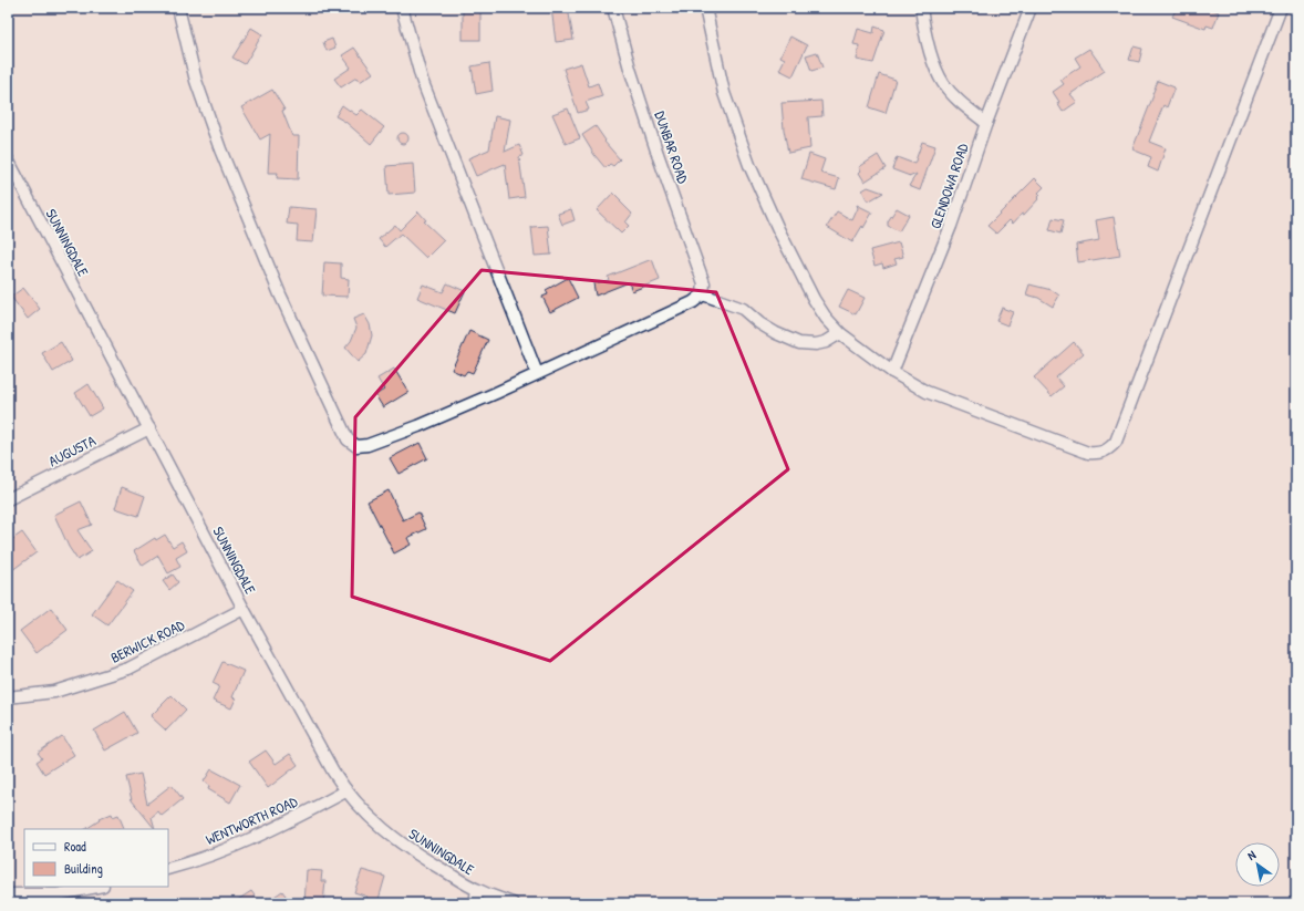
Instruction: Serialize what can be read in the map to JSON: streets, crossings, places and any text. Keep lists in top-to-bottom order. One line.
{"streets":{"street":["DUNBAR ROAD","GLENDOWA ROAD","SUNNINGDALE","AUGUSTA","BERWICK ROAD","WENTWORTH ROAD"]},"crossings":[["SUNNINGDALE","AUGUSTA"],["SUNNINGDALE","BERWICK ROAD"],["SUNNINGDALE","WENTWORTH ROAD"]],"legend":["Road","Building"],"north":"top left"}
